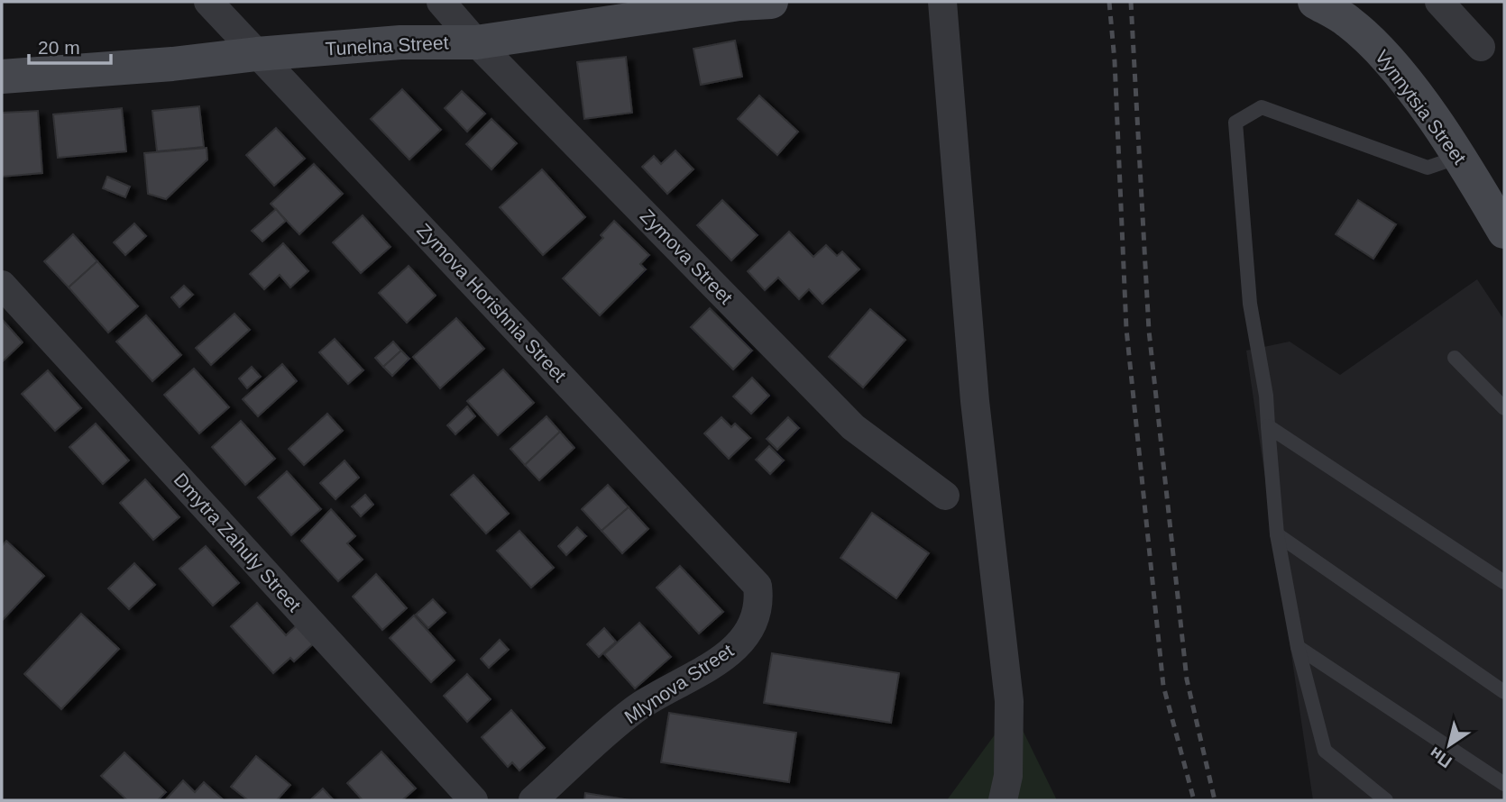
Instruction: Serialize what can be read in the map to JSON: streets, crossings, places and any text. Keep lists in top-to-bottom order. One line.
{"streets":{"main road":["Tunelna Street","Vynnytsia Street"],"street":["Zymova Street","Zymova Horishnia Street","Dmytra Zahuly Street","Mlynova Street"]},"crossings":[["Tunelna Street","Zymova Street"],["Tunelna Street","Zymova Horishnia Street"],["Zymova Horishnia Street","Mlynova Street"]],"scale_bar":"20 m","north":"bottom left"}
